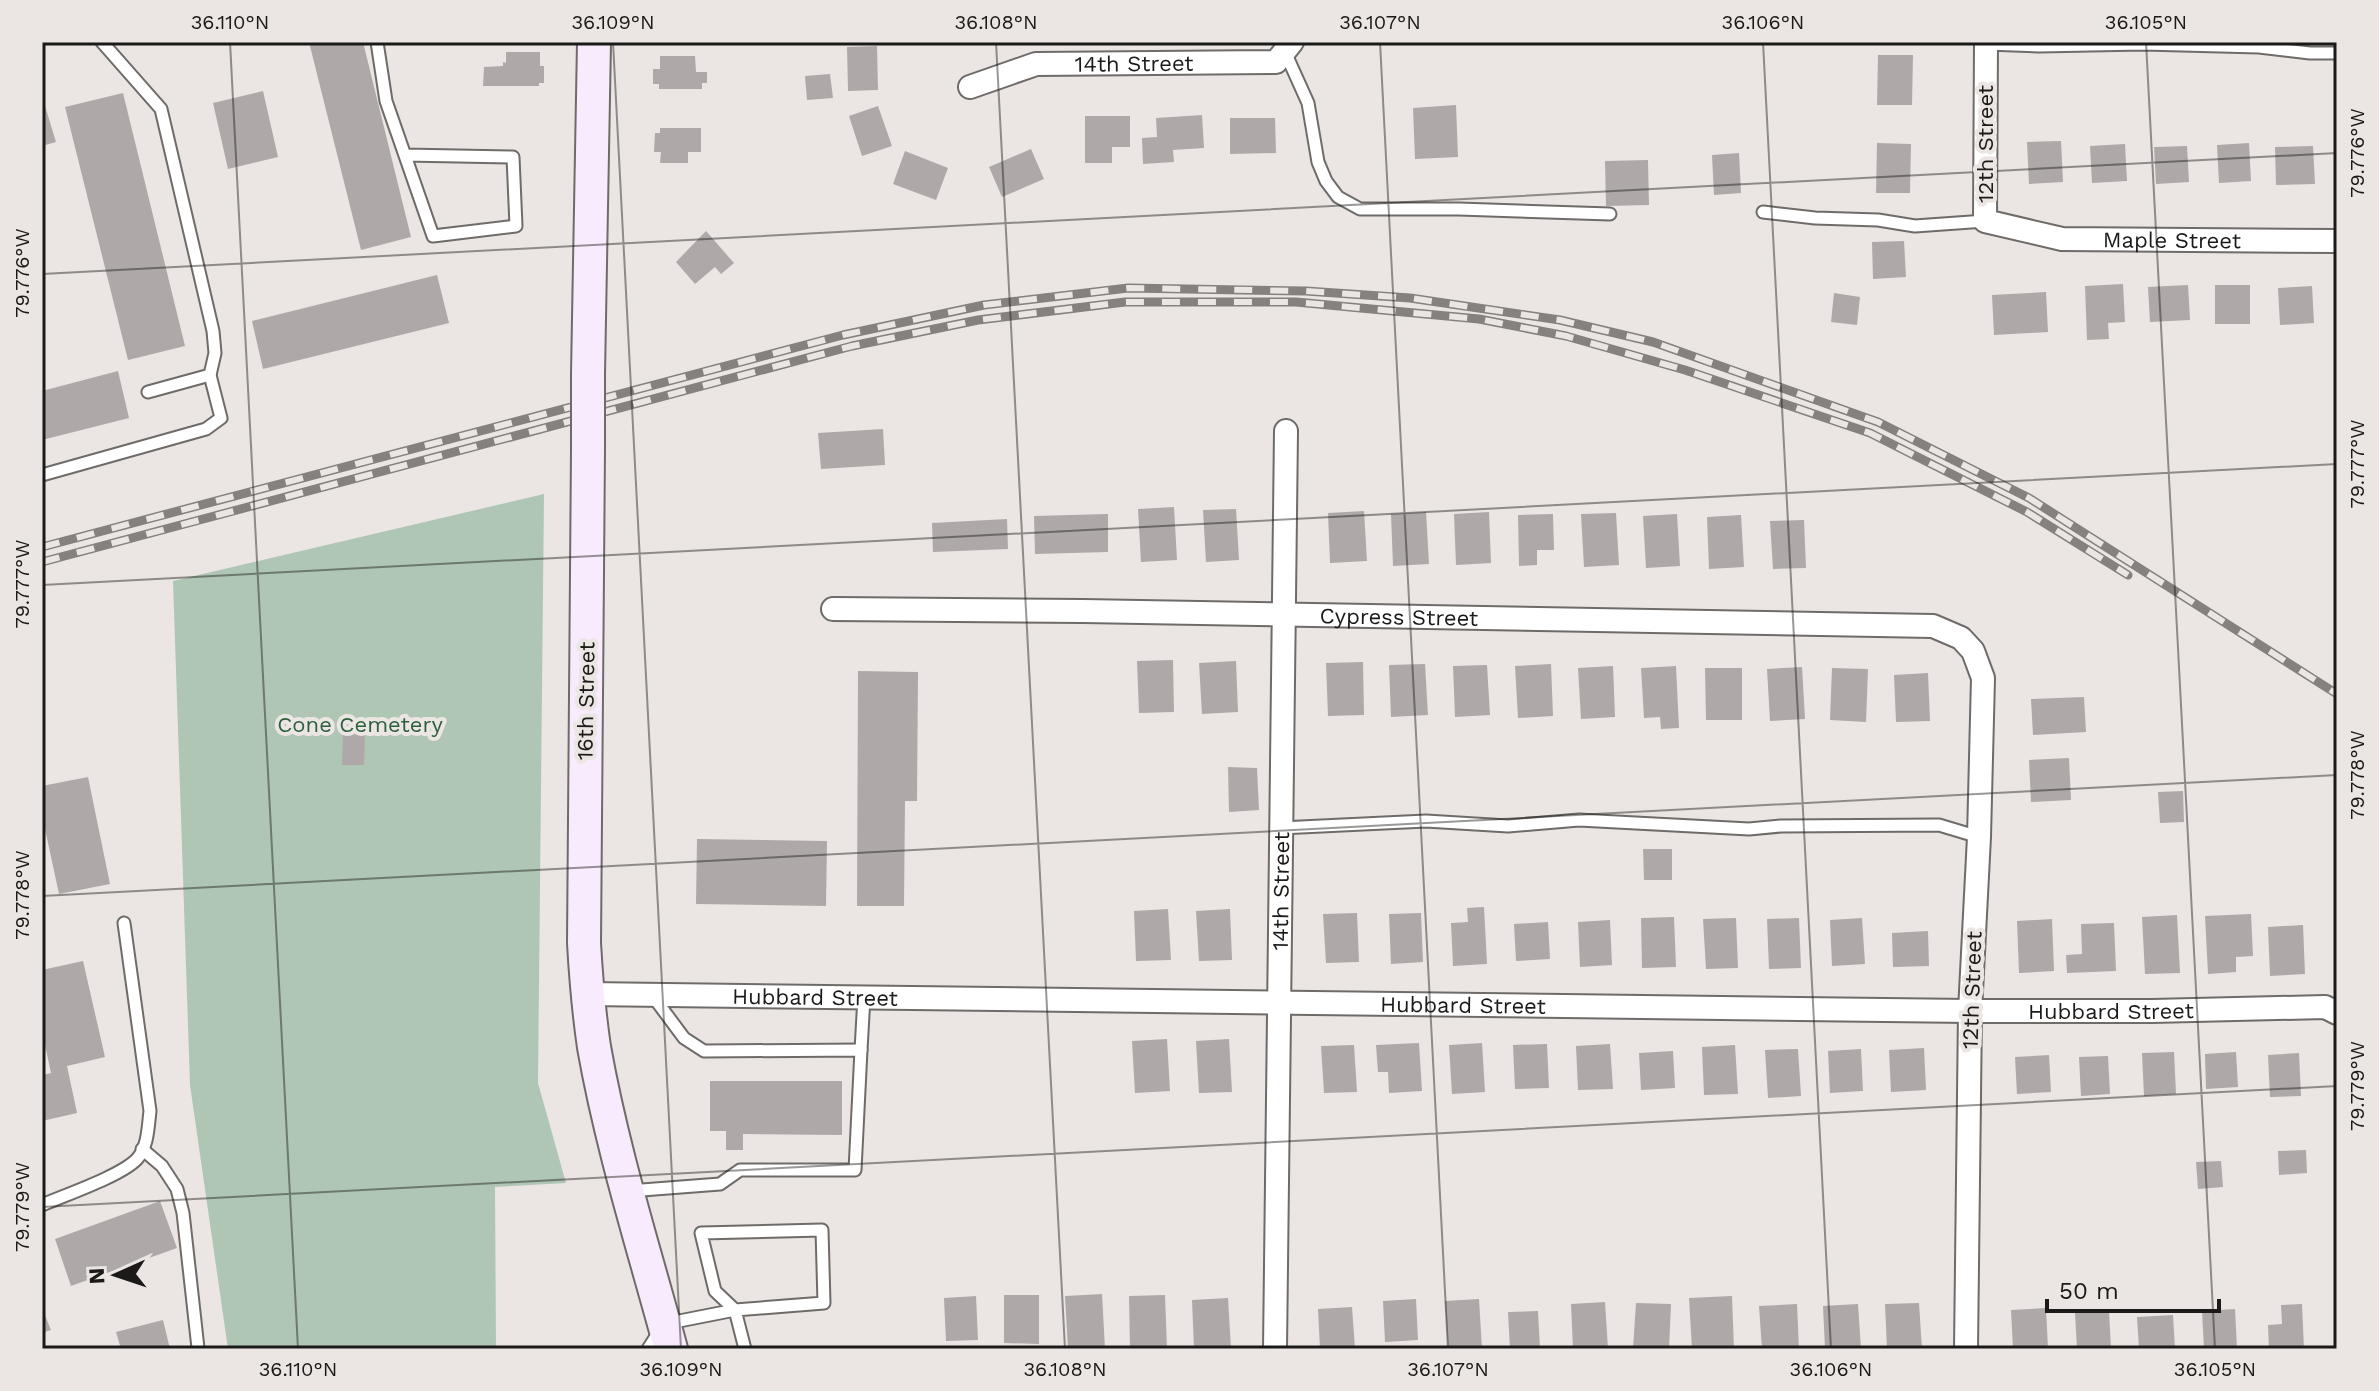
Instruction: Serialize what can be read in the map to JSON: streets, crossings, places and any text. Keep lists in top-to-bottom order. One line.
{"streets":{"street":["14th Street","12th Street","Maple Street","Cypress Street","16th Street","Hubbard Street"]},"crossings":[["14th Street","Cypress Street"],["14th Street","Hubbard Street"],["12th Street","Maple Street"],["12th Street","Cypress Street"],["12th Street","Hubbard Street"],["16th Street","Hubbard Street"]],"parks":["Cone Cemetery"],"scale_bar":"50 m","north":"left","coordinates":["36.110°N","36.109°N","36.108°N","36.107°N","36.106°N","36.105°N","79.776°W","79.777°W","79.778°W","79.779°W"]}
